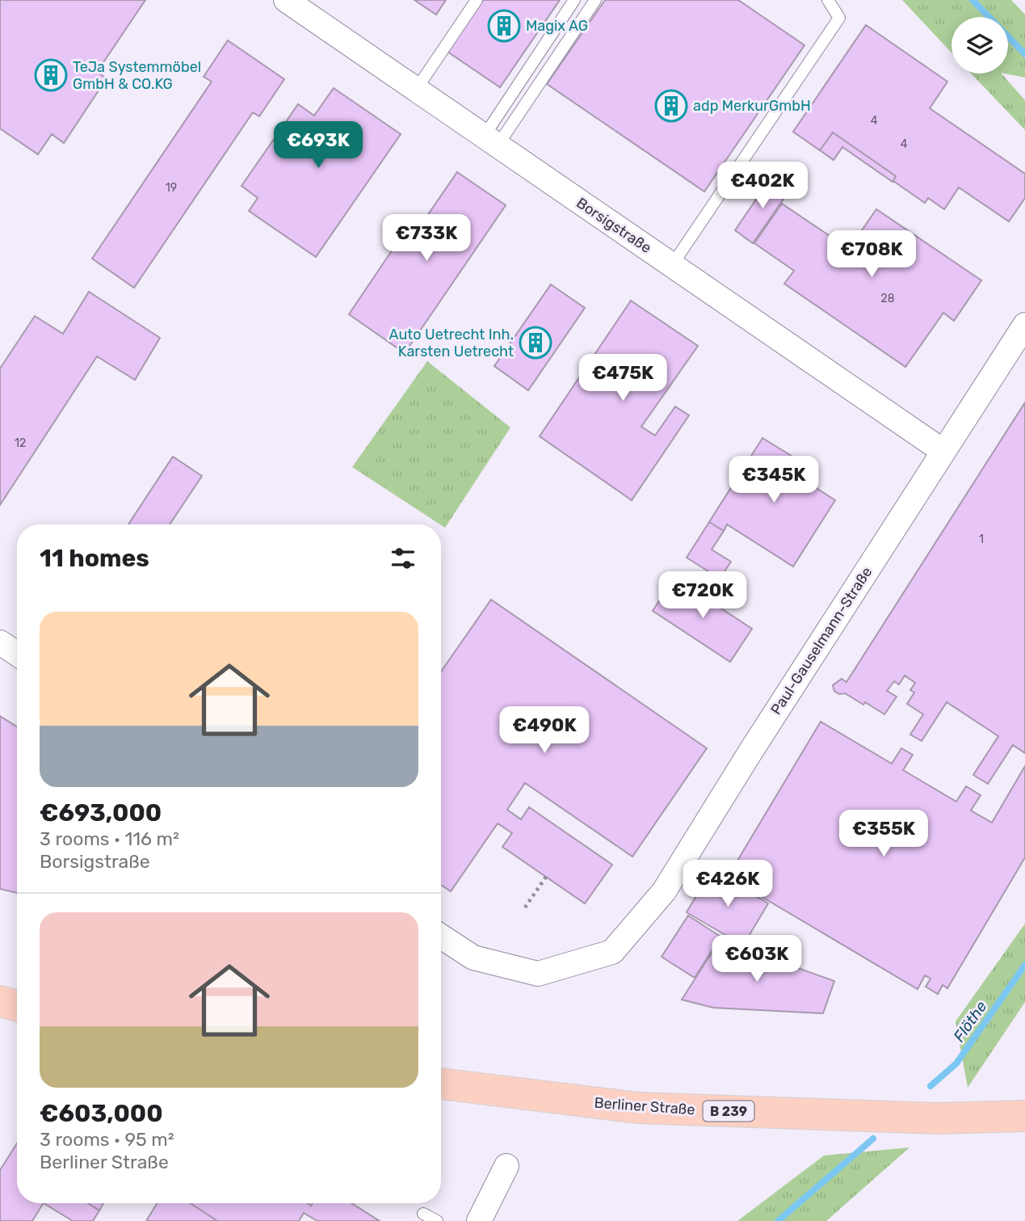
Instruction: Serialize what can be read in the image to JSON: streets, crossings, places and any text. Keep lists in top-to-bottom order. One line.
{"streets":{"main road":["Berliner Straße","B 239"],"street":["Borsigstraße","Paul-Gauselmann-Straße"]},"crossings":[["Borsigstraße","Paul-Gauselmann-Straße"]],"water":["Flöthe"],"places":{"building":["Magix AG","TeJa Systemmöbel GmbH & CO.KG","adp MerkurGmbH","Auto Uetrecht Inh. Karsten Uetrecht"]},"house_numbers":["4","4","19","28","12","1"],"page":{"price":["€693K","€402K","€733K","€708K","€475K","€345K","€720K","€490K","€355K","€426K","€603K"],"heading":"11 homes","list":[{"name":"€693,000","note":"3 rooms · 116 m² · Borsigstraße"},{"name":"€603,000","note":"3 rooms · 95 m² · Berliner Straße"}]}}
